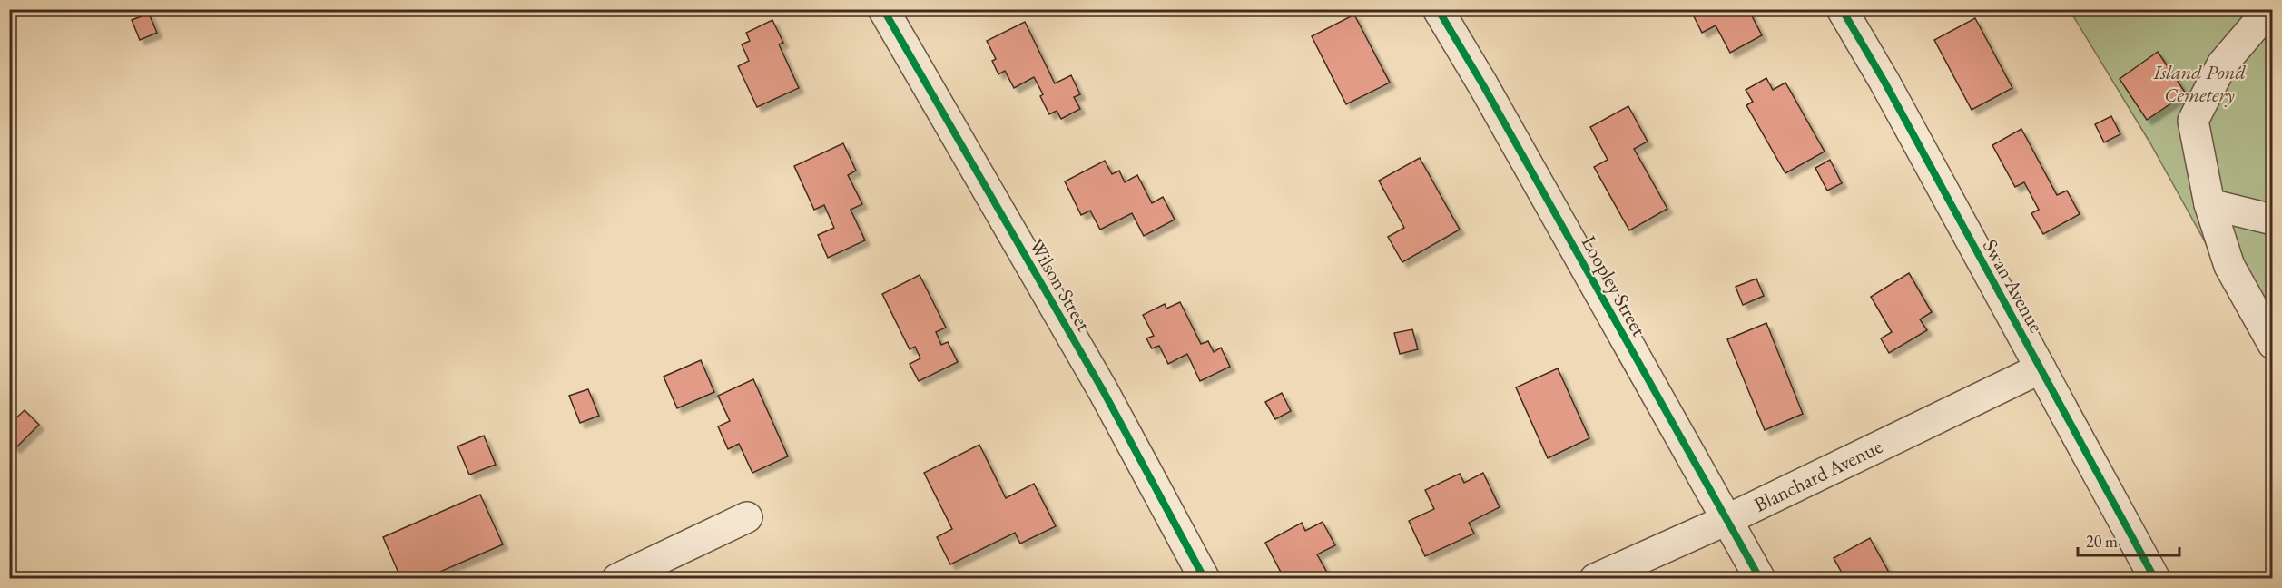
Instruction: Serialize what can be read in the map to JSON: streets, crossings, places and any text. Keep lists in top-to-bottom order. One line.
{"streets":{"street":["Wilson Street","Loopley Street","Swan Avenue","Blanchard Avenue"]},"crossings":[["Loopley Street","Blanchard Avenue"],["Swan Avenue","Blanchard Avenue"]],"parks":["Island Pond Cemetery"],"scale_bar":"20 m"}
